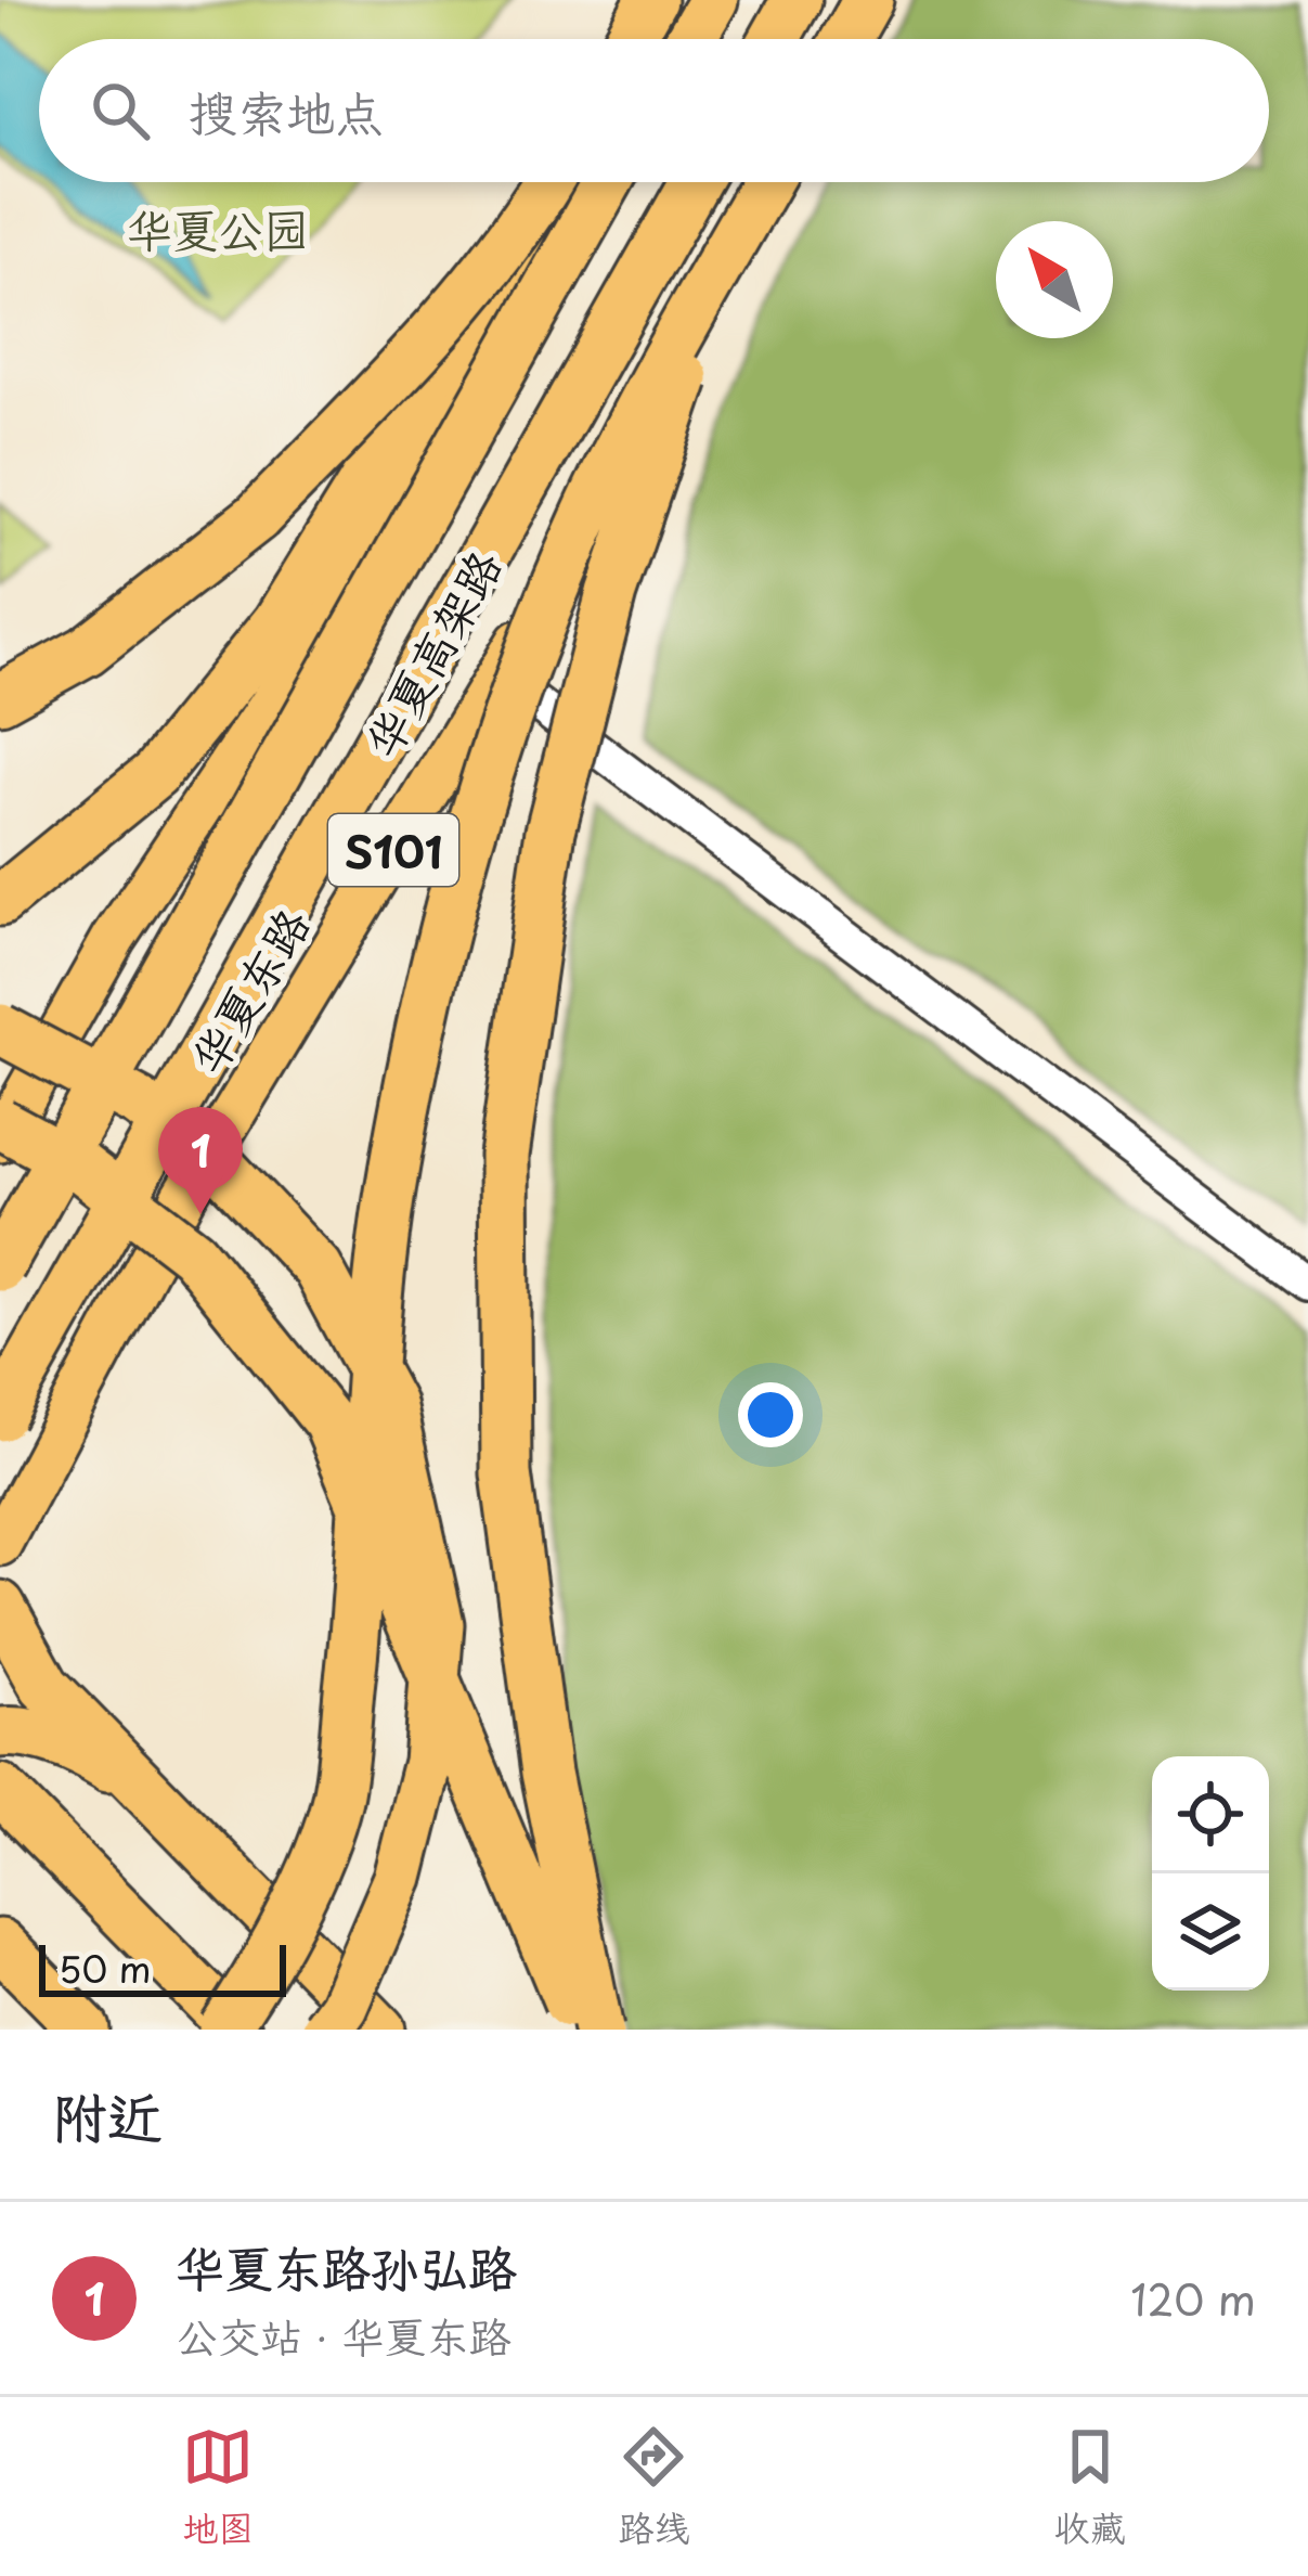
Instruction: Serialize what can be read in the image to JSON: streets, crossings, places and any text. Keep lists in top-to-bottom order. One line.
{"streets":{"highway":["华夏高架路"],"main road":["S101","华夏东路"]},"parks":["华夏公园"],"scale_bar":"50 m","north":"top left","page":{"search":"搜索地点","pins":"1","scale":"50 m","heading":"附近","list":[{"mark":"1","name":"华夏东路孙弘路","note":"公交站 · 华夏东路","value":"120 m"}],"nav":["地图","路线","收藏"]}}
